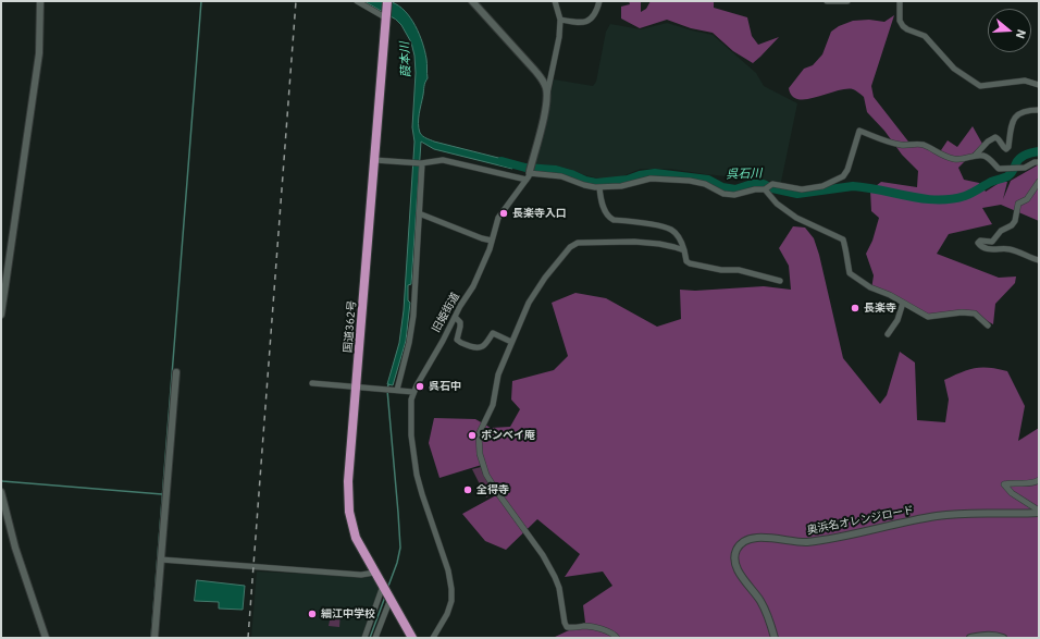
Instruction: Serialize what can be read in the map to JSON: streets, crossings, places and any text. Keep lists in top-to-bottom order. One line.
{"streets":{"highway":["国道362号"],"street":["旧姫街道","奥浜名オレンジロード"]},"water":["葭本川","呉石川"],"places":["長楽寺入口","長楽寺","呉石中","ボンベイ庵","全得寺","細江中学校"],"north":"right"}
